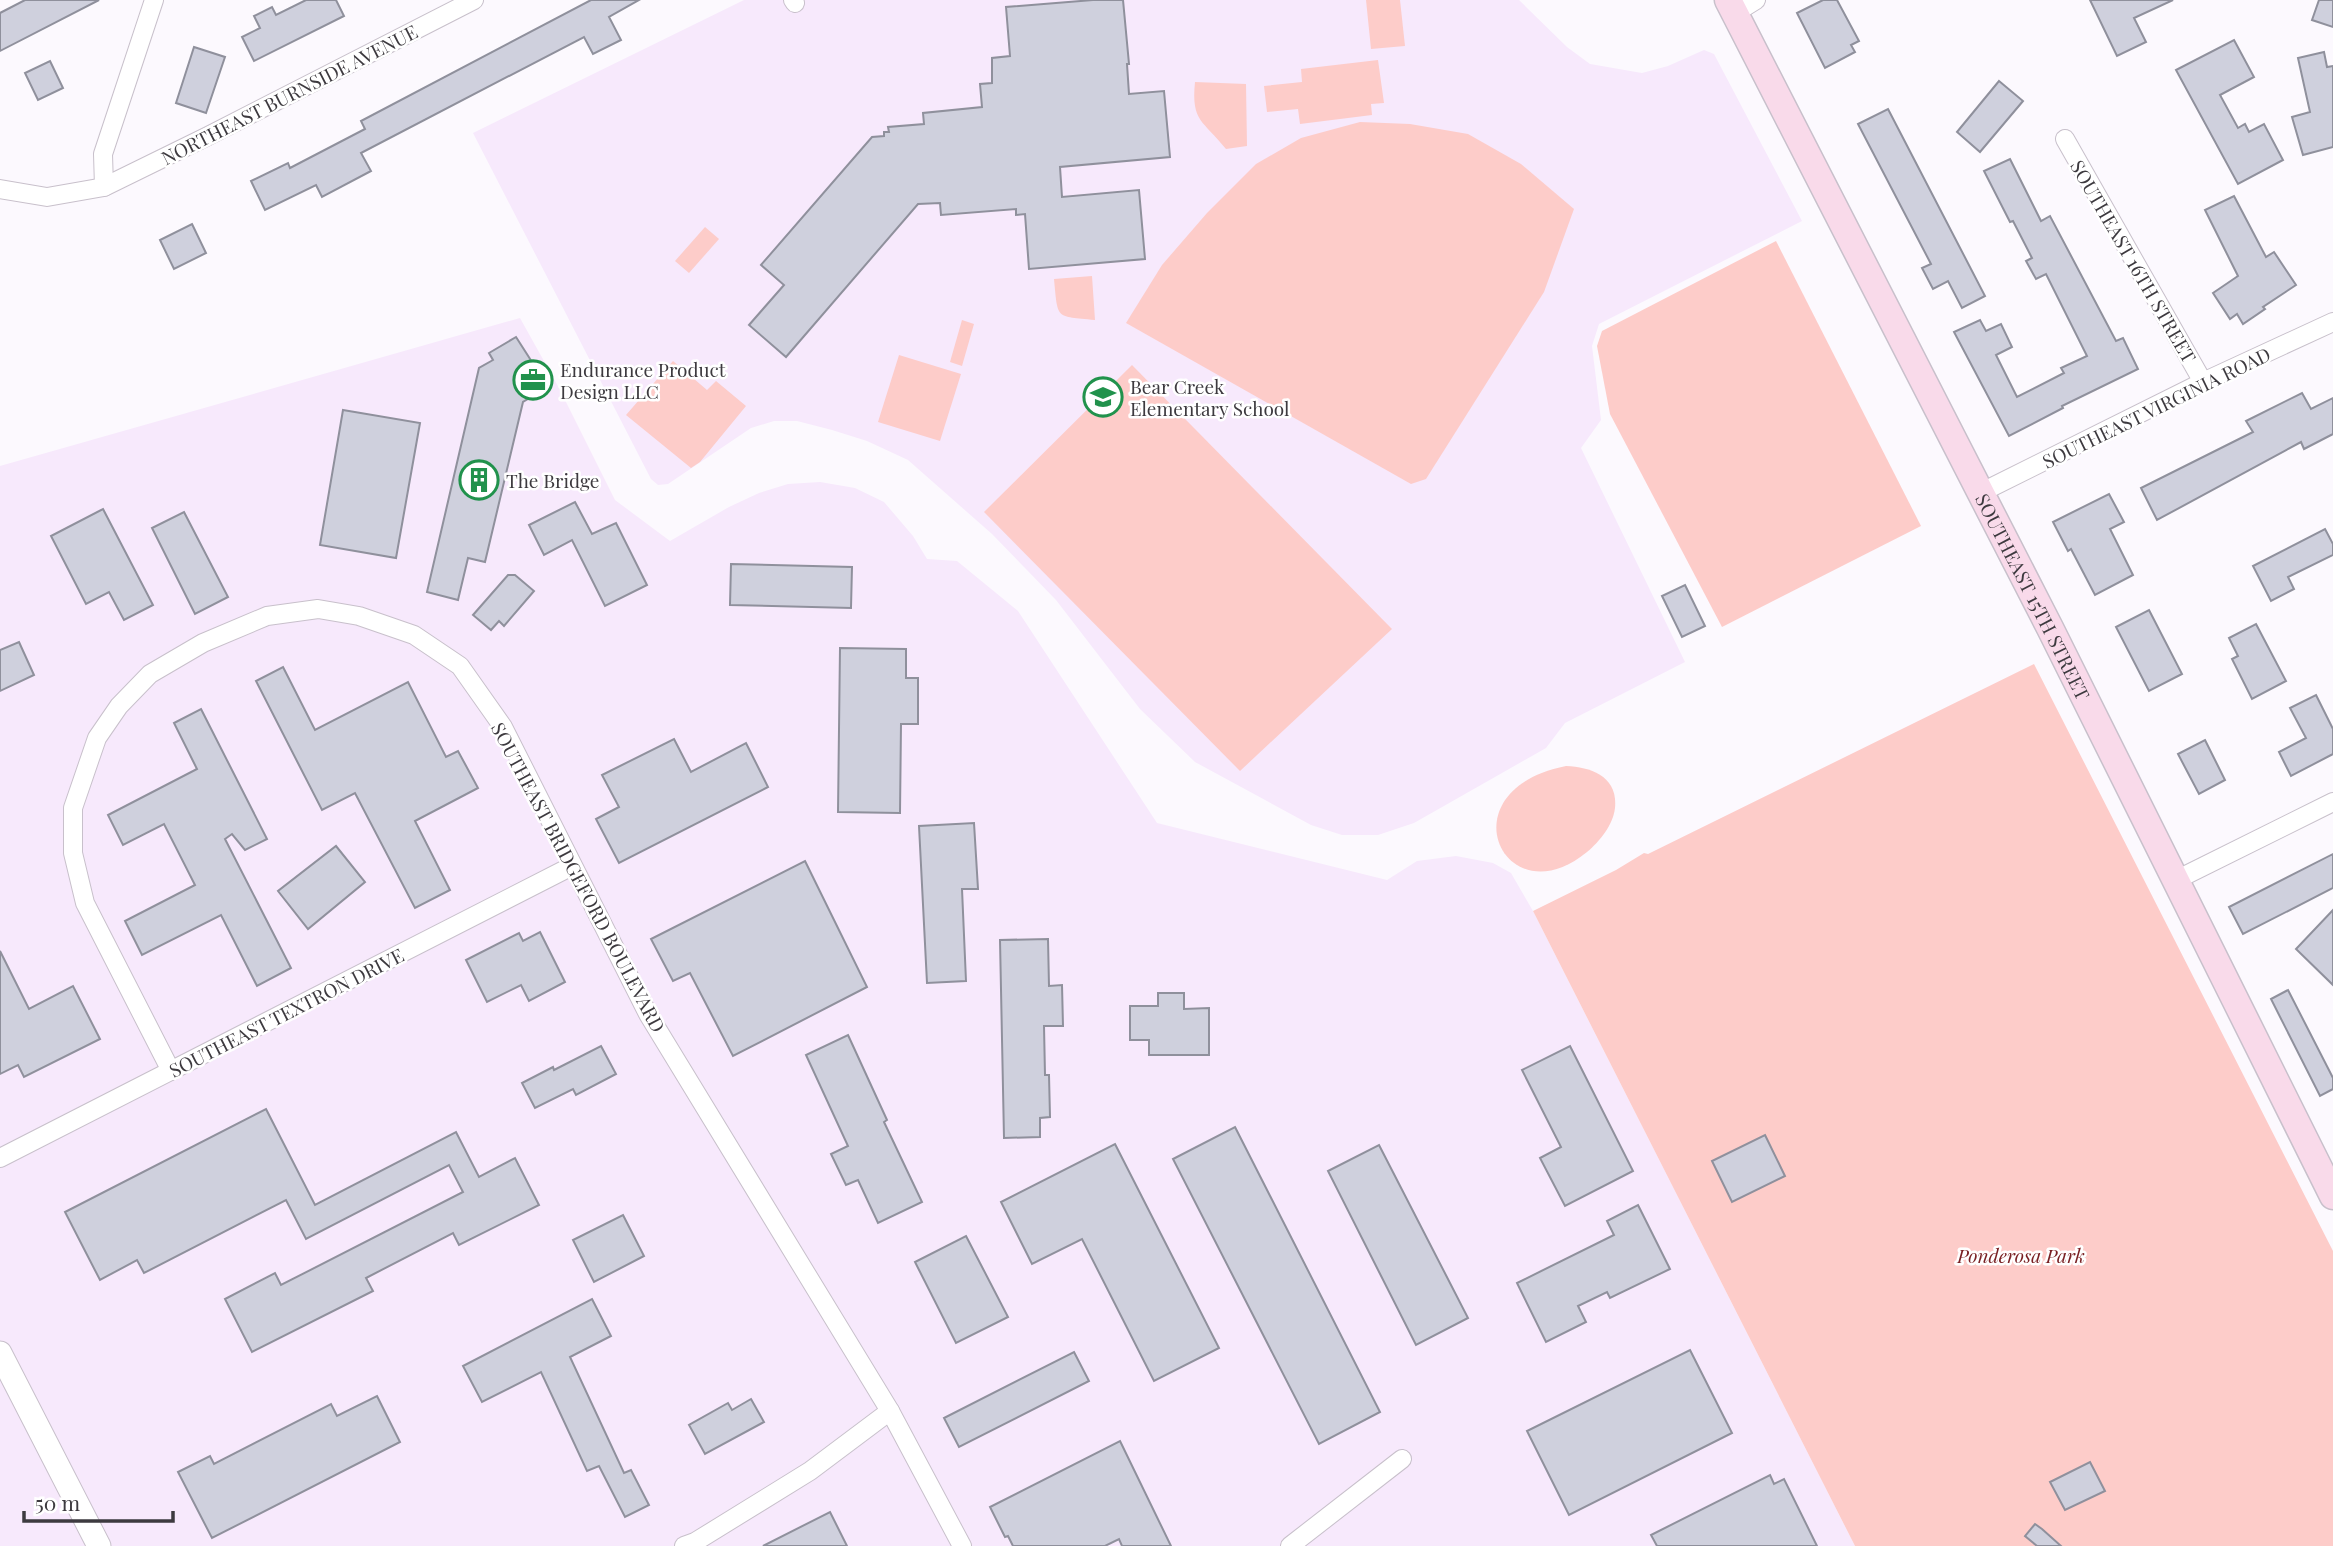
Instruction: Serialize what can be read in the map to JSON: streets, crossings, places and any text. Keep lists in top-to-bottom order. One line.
{"streets":{"main road":["SOUTHEAST 15TH STREET"],"street":["NORTHEAST BURNSIDE AVENUE","SOUTHEAST 16TH STREET","SOUTHEAST VIRGINIA ROAD","SOUTHEAST BRIDGEFORD BOULEVARD","SOUTHEAST TEXTRON DRIVE"]},"crossings":[["SOUTHEAST 16TH STREET","SOUTHEAST VIRGINIA ROAD"],["SOUTHEAST VIRGINIA ROAD","SOUTHEAST 15TH STREET"],["SOUTHEAST BRIDGEFORD BOULEVARD","SOUTHEAST TEXTRON DRIVE"]],"parks":["Ponderosa Park"],"places":{"office":["Endurance Product Design LLC"],"school or university":["Bear Creek Elementary School"],"building":["The Bridge"]},"scale_bar":"50 m"}
